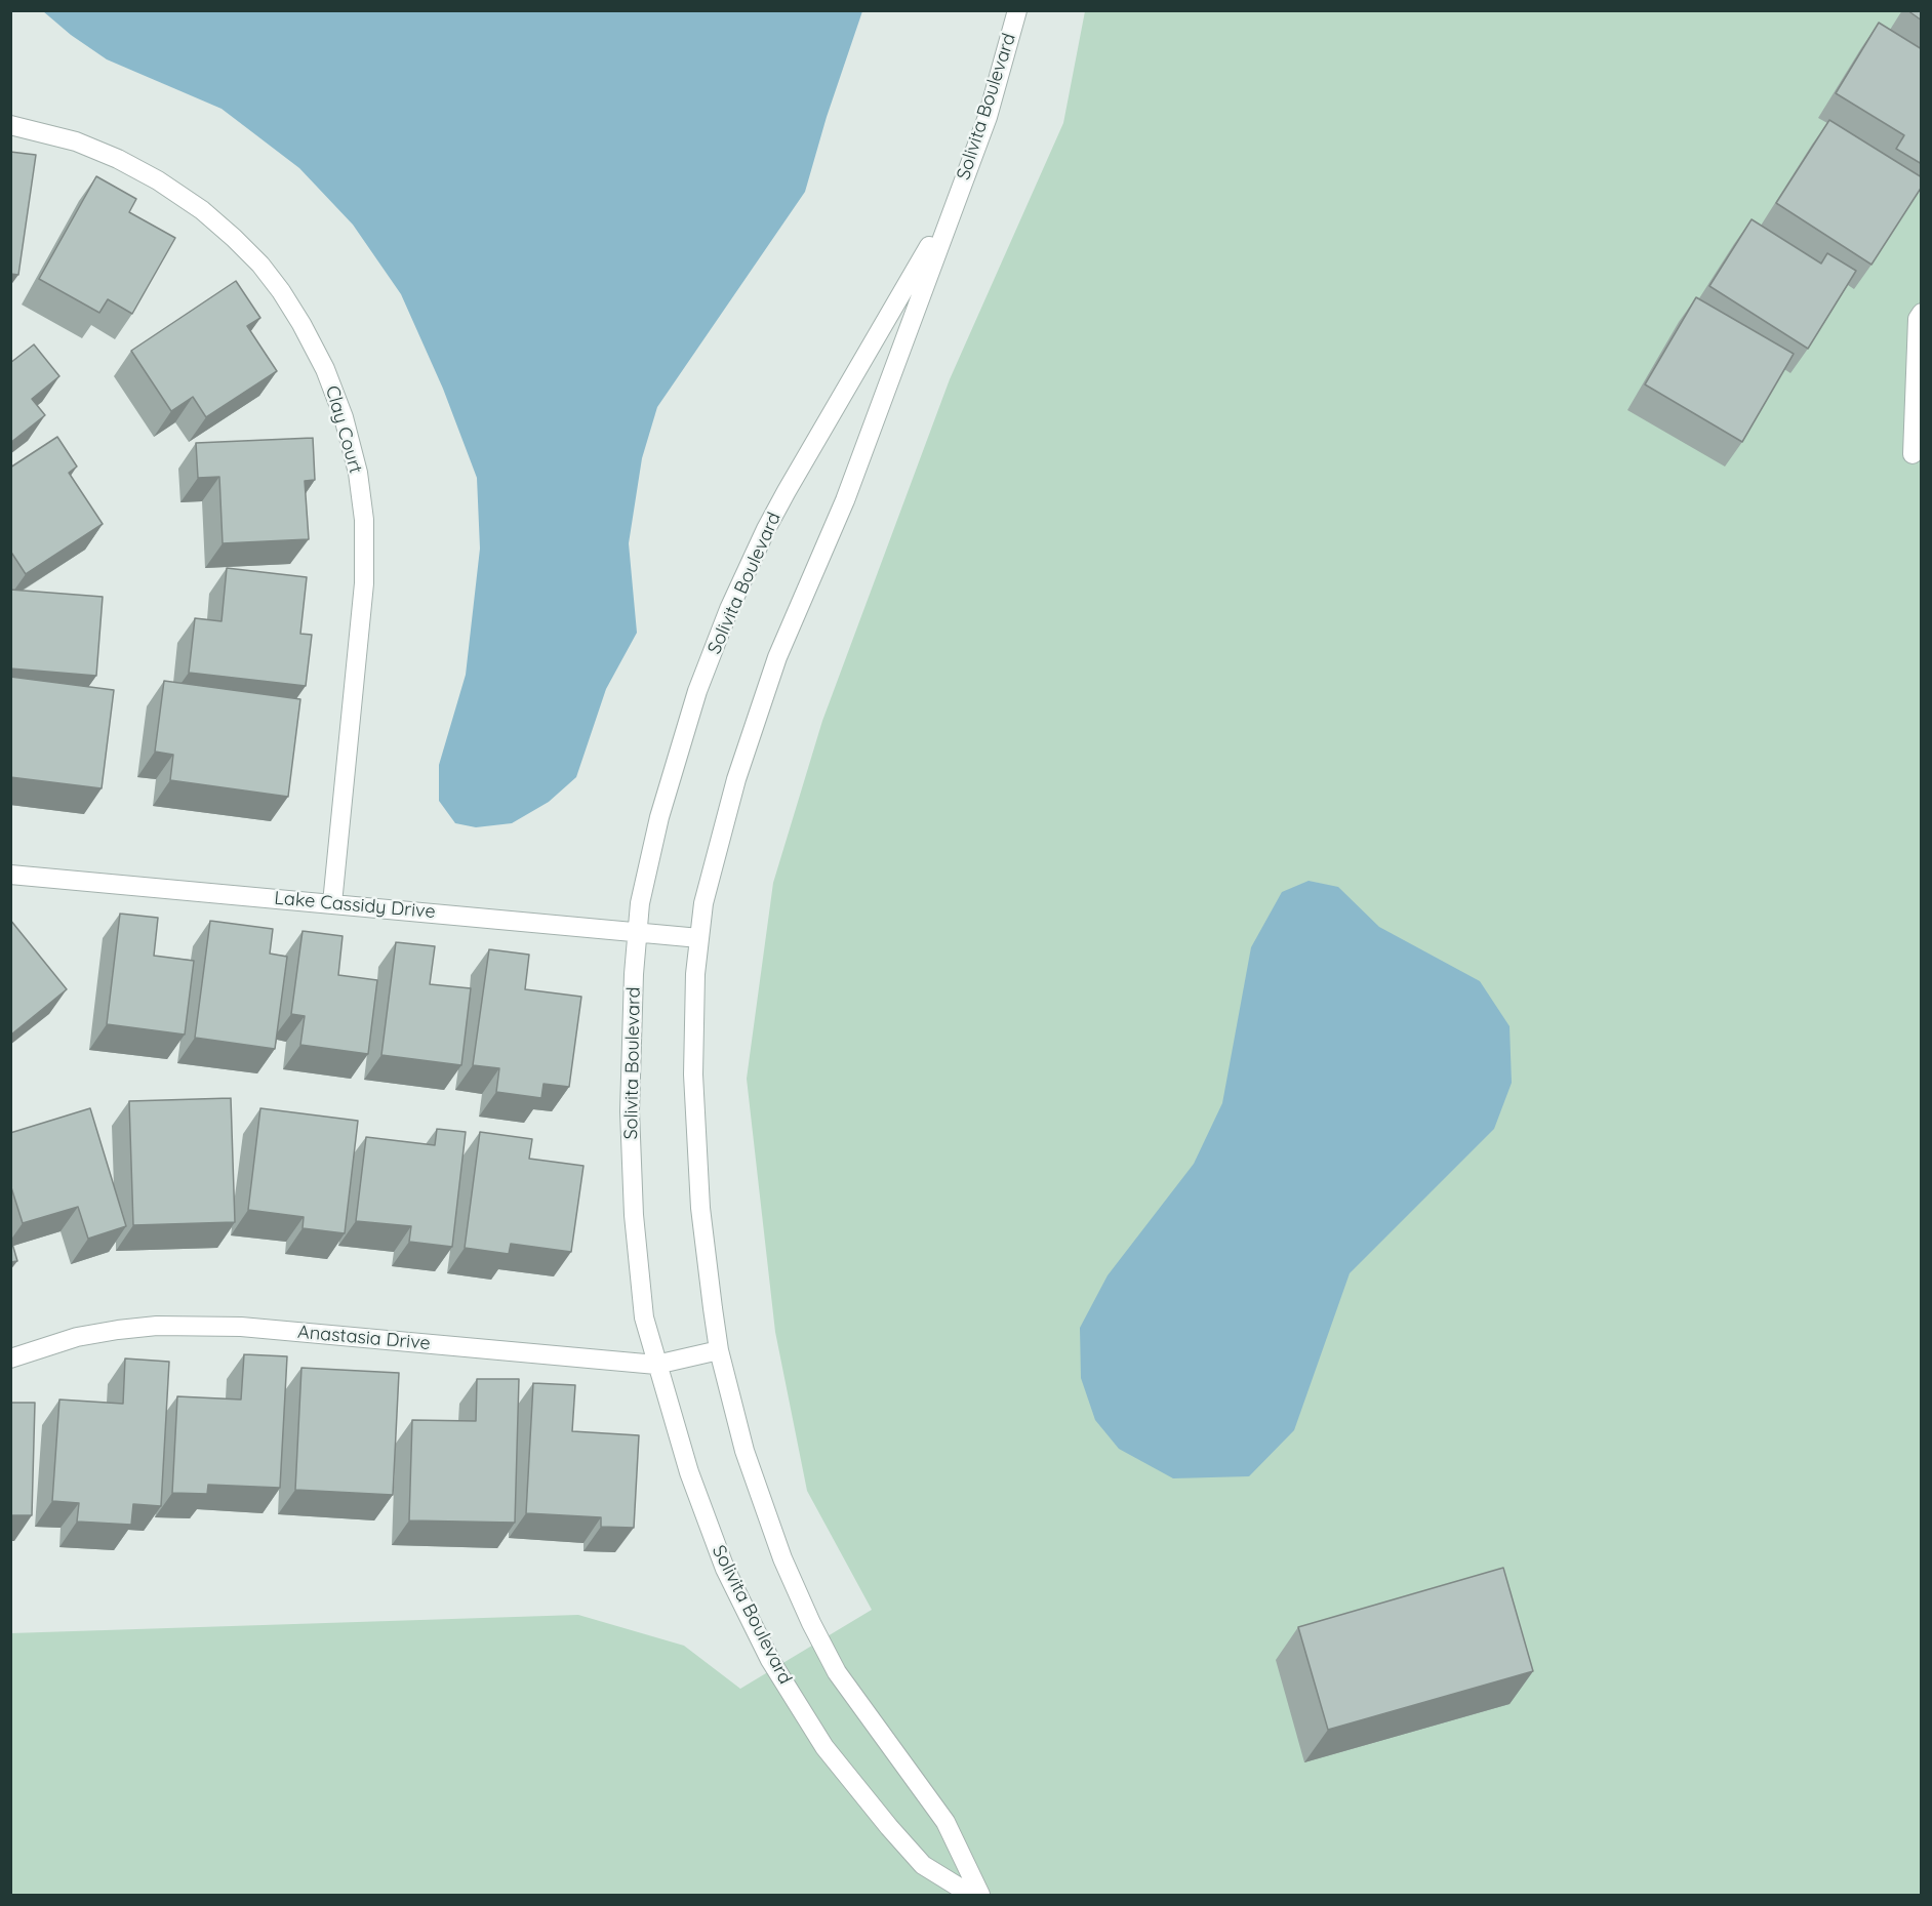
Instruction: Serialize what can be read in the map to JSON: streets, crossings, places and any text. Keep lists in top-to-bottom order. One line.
{"streets":{"street":["Solivita Boulevard","Clay Court","Lake Cassidy Drive","Anastasia Drive"]},"crossings":[["Solivita Boulevard","Lake Cassidy Drive"],["Solivita Boulevard","Anastasia Drive"],["Clay Court","Lake Cassidy Drive"]]}
